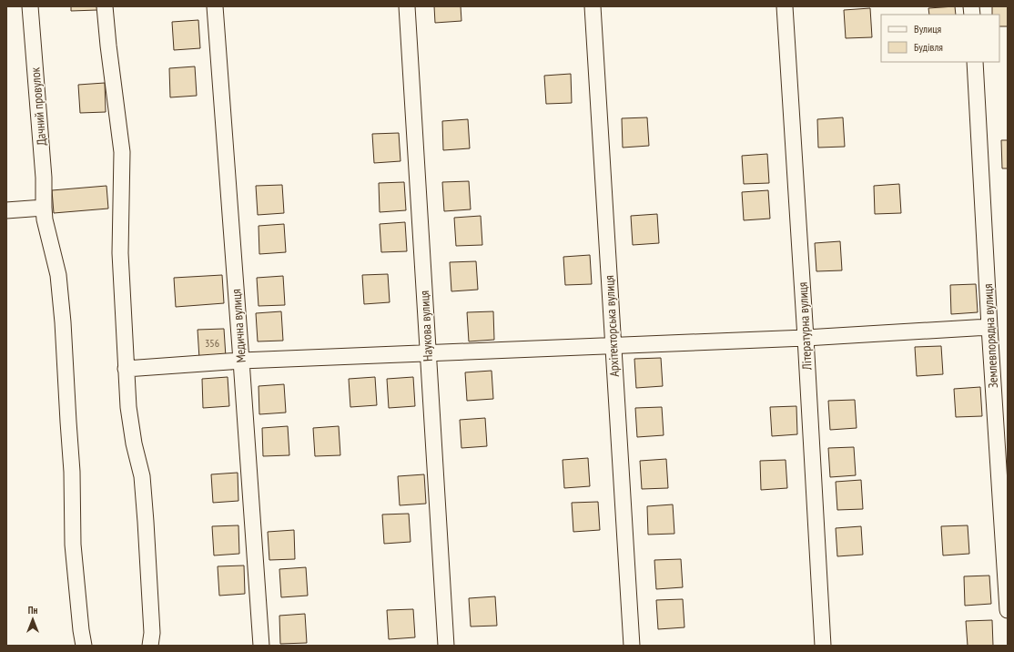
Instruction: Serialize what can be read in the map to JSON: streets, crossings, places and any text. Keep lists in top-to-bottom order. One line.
{"streets":{"street":["Дачний провулок","Медична вулиця","Наукова вулиця","Архітекторська вулиця","Літературна вулиця","Землевпорядна вулиця"]},"house_numbers":["356"],"legend":["Вулиця","Будівля"],"north":"top"}
